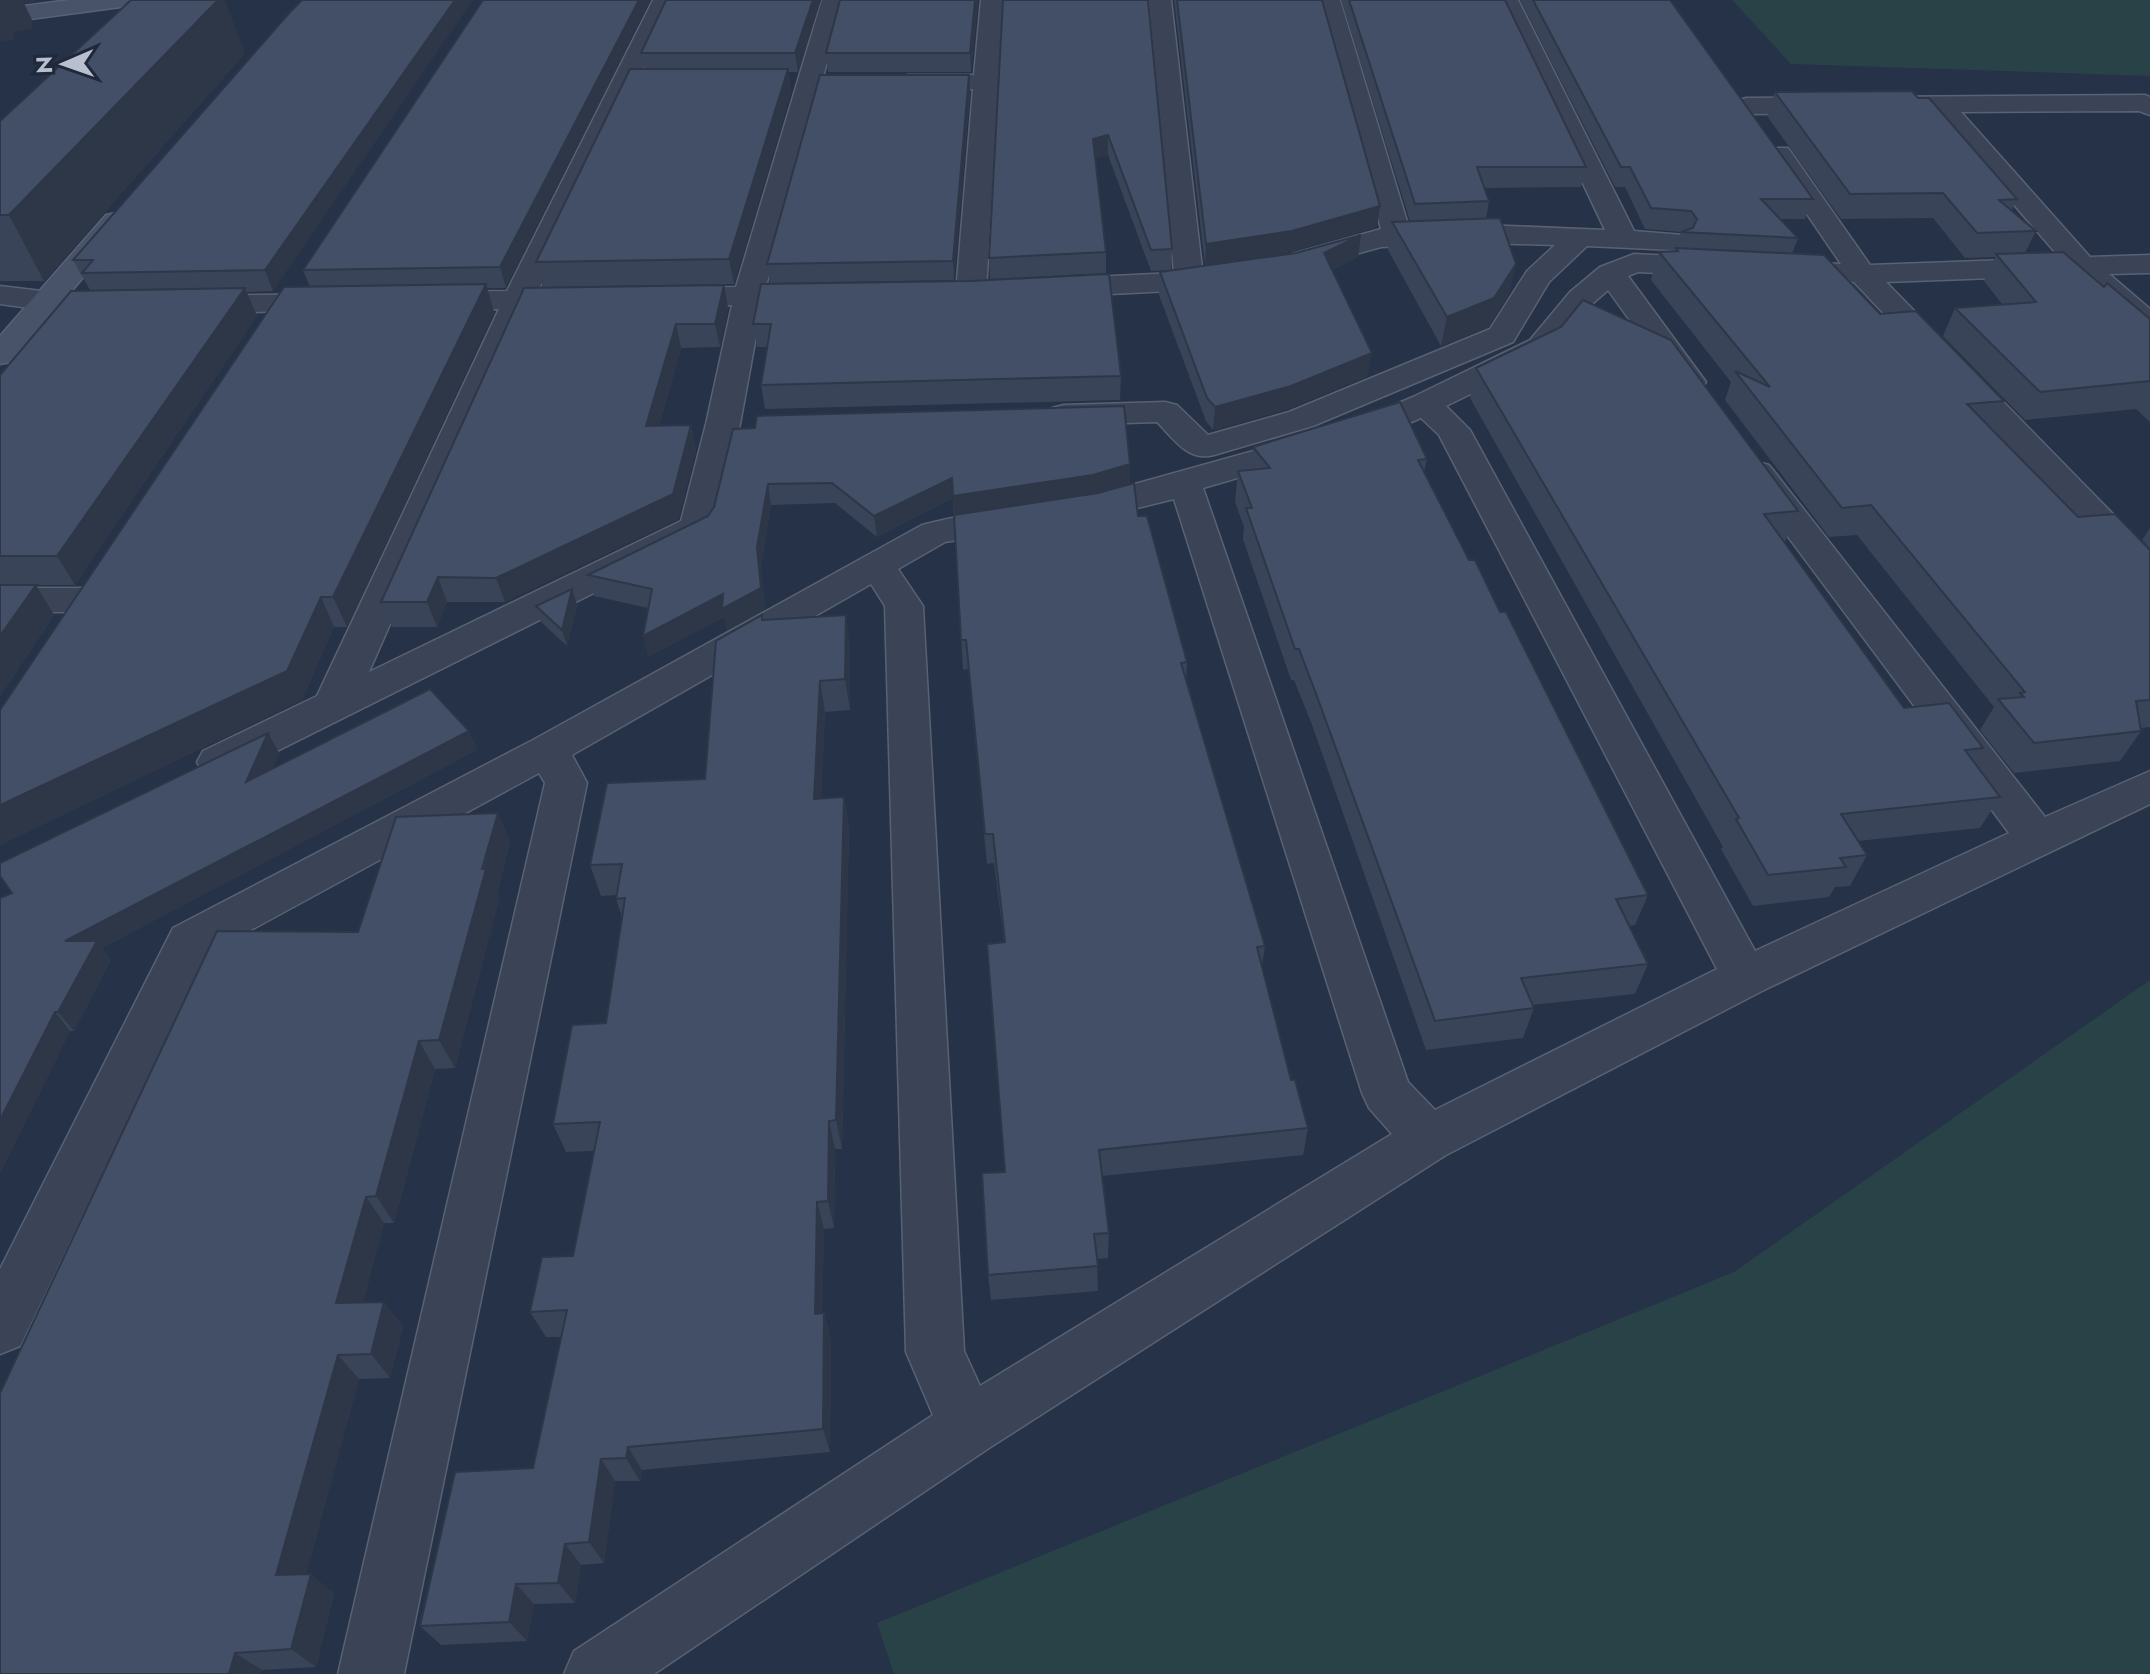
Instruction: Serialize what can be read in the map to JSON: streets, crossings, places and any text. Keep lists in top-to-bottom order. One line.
{"north":"left"}
